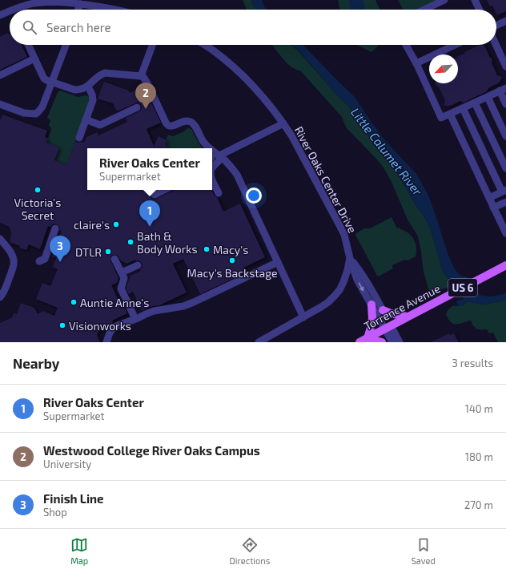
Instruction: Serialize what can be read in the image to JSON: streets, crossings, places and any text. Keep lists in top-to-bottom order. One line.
{"streets":{"main road":["US 6","Torrence Avenue"],"street":["River Oaks Center Drive"]},"water":["Little Calumet River"],"places":["Victoria's Secret","claire's","Bath & Body Works","Macy's","DTLR","Macy's Backstage","Auntie Anne's","Visionworks"],"north":"bottom left","page":{"search":"Search here","pins":["2","1","3"],"popup":["River Oaks Center","Supermarket"],"heading":["Nearby","3 results"],"list":[{"mark":"1","name":"River Oaks Center","note":"Supermarket","value":"140 m"},{"mark":"2","name":"Westwood College River Oaks Campus","note":"University","value":"180 m"},{"mark":"3","name":"Finish Line","note":"Shop","value":"270 m"}],"nav":["Map","Directions","Saved"]}}
